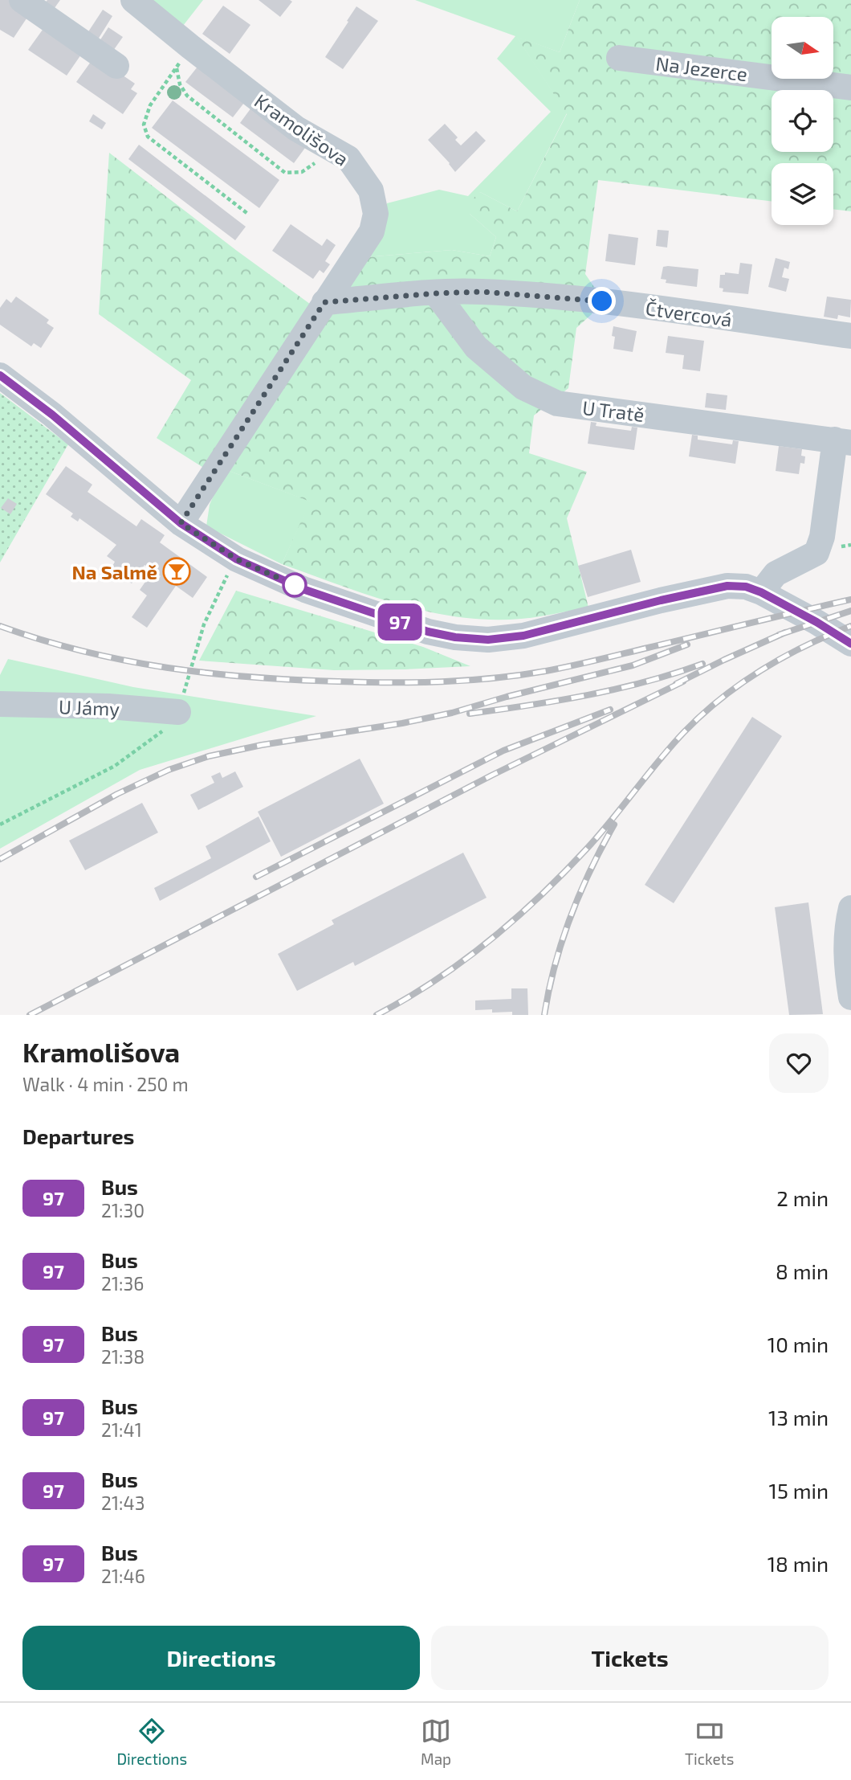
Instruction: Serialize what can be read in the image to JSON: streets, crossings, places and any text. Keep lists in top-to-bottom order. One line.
{"streets":{"street":["Na Jezerce","Kramolišova","Čtvercová","U Tratě","U Jámy"]},"crossings":[["Kramolišova","Čtvercová"],["Čtvercová","U Tratě"]],"places":{"bar":["Na Salmě"]},"lines":["bus line 97"],"north":"right","page":{"on_map":"97","heading":[["Kramolišova","Walk · 4 min · 250 m"],"Departures"],"list":[{"mark":"97","name":"Bus","note":"21:30","value":"2 min"},{"mark":"97","name":"Bus","note":"21:36","value":"8 min"},{"mark":"97","name":"Bus","note":"21:38","value":"10 min"},{"mark":"97","name":"Bus","note":"21:41","value":"13 min"},{"mark":"97","name":"Bus","note":"21:43","value":"15 min"},{"mark":"97","name":"Bus","note":"21:46","value":"18 min"}],"buttons":["Directions","Tickets"],"tabs":["Directions","Map","Tickets"]}}
